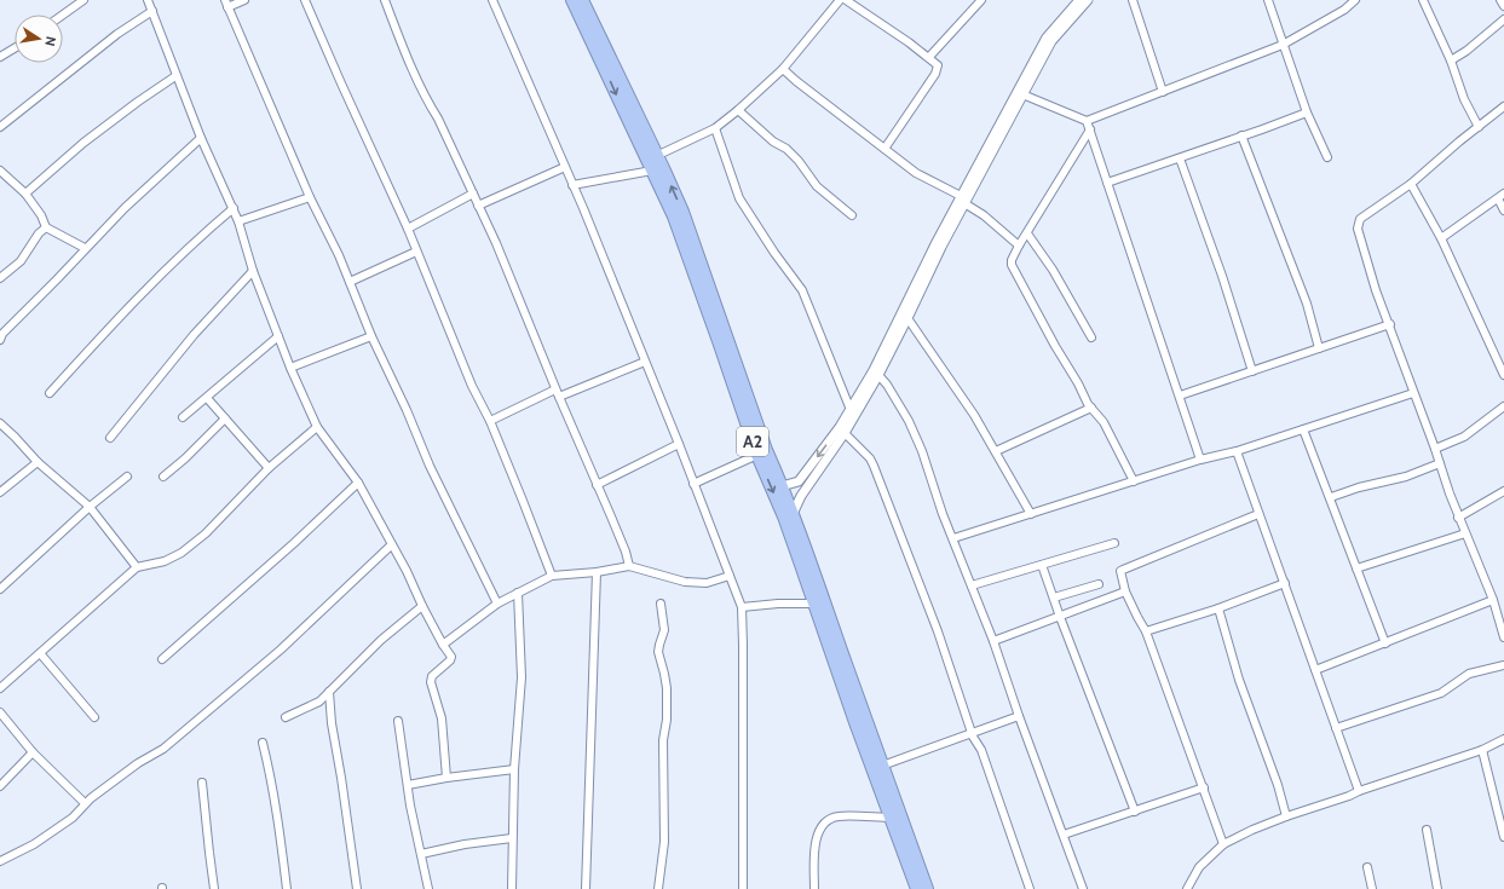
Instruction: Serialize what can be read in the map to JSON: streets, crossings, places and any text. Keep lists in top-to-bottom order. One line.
{"streets":{"highway":["A2"]},"north":"right"}
